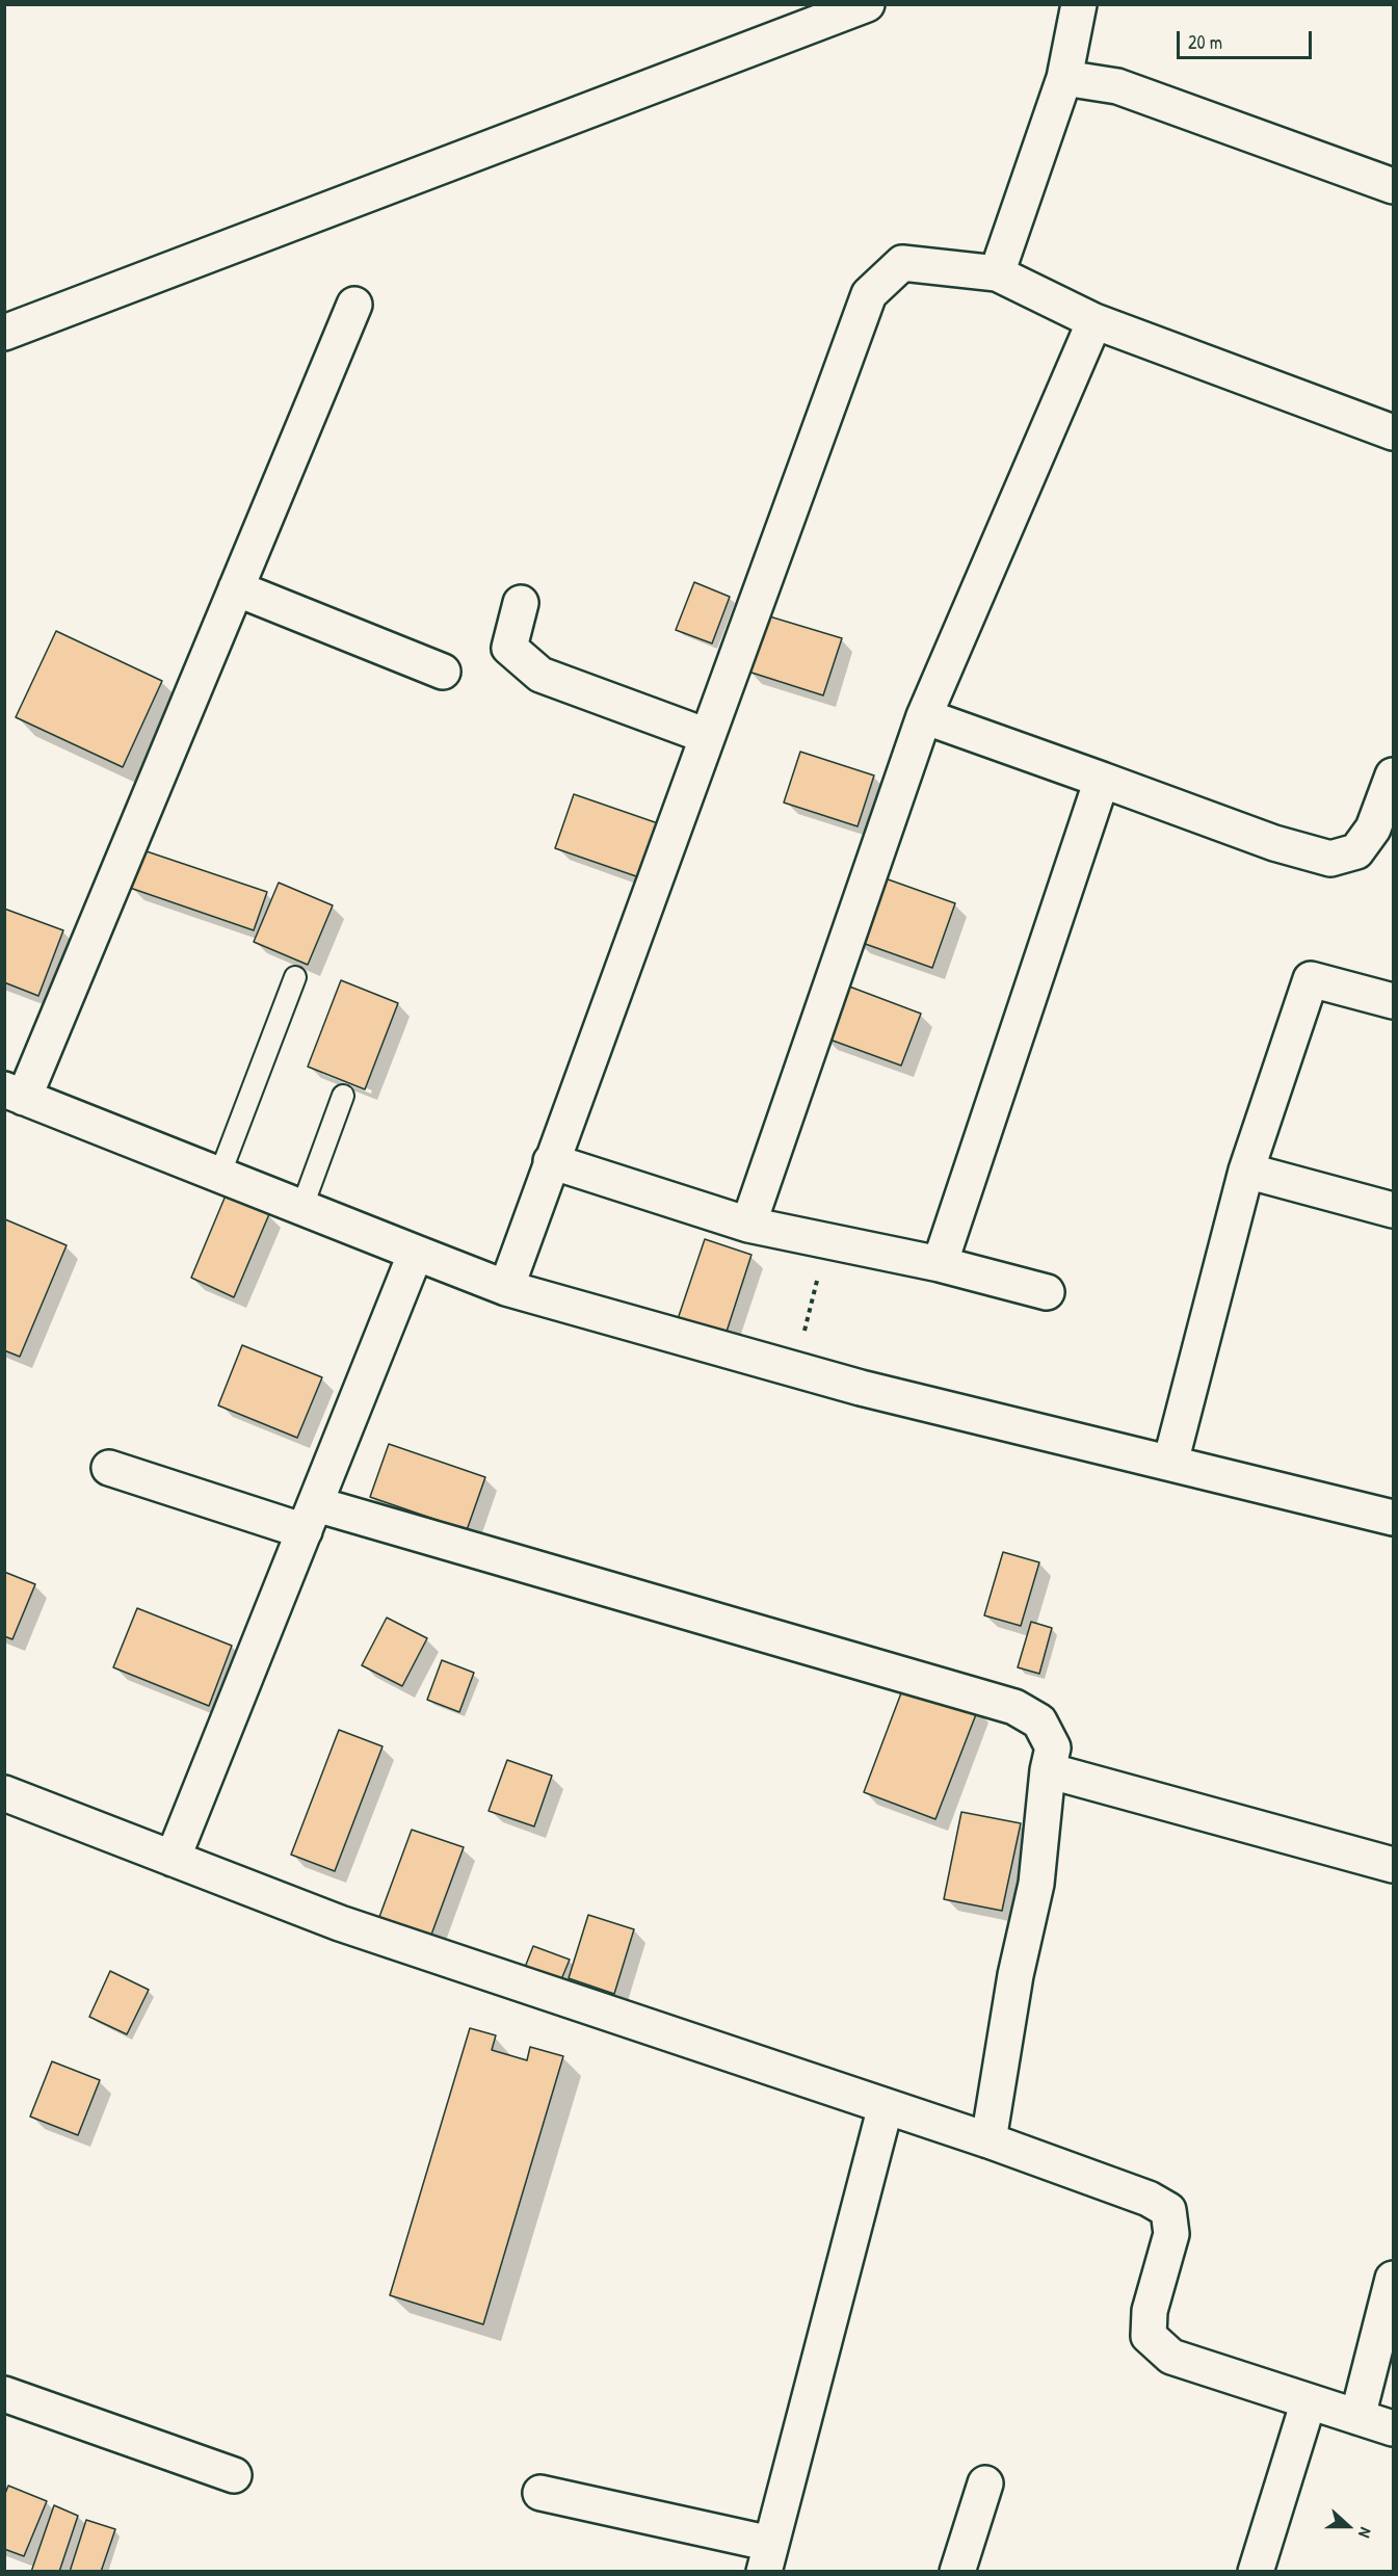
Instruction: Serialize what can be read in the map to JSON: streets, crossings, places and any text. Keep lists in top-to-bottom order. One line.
{"scale_bar":"20 m","north":"right"}
